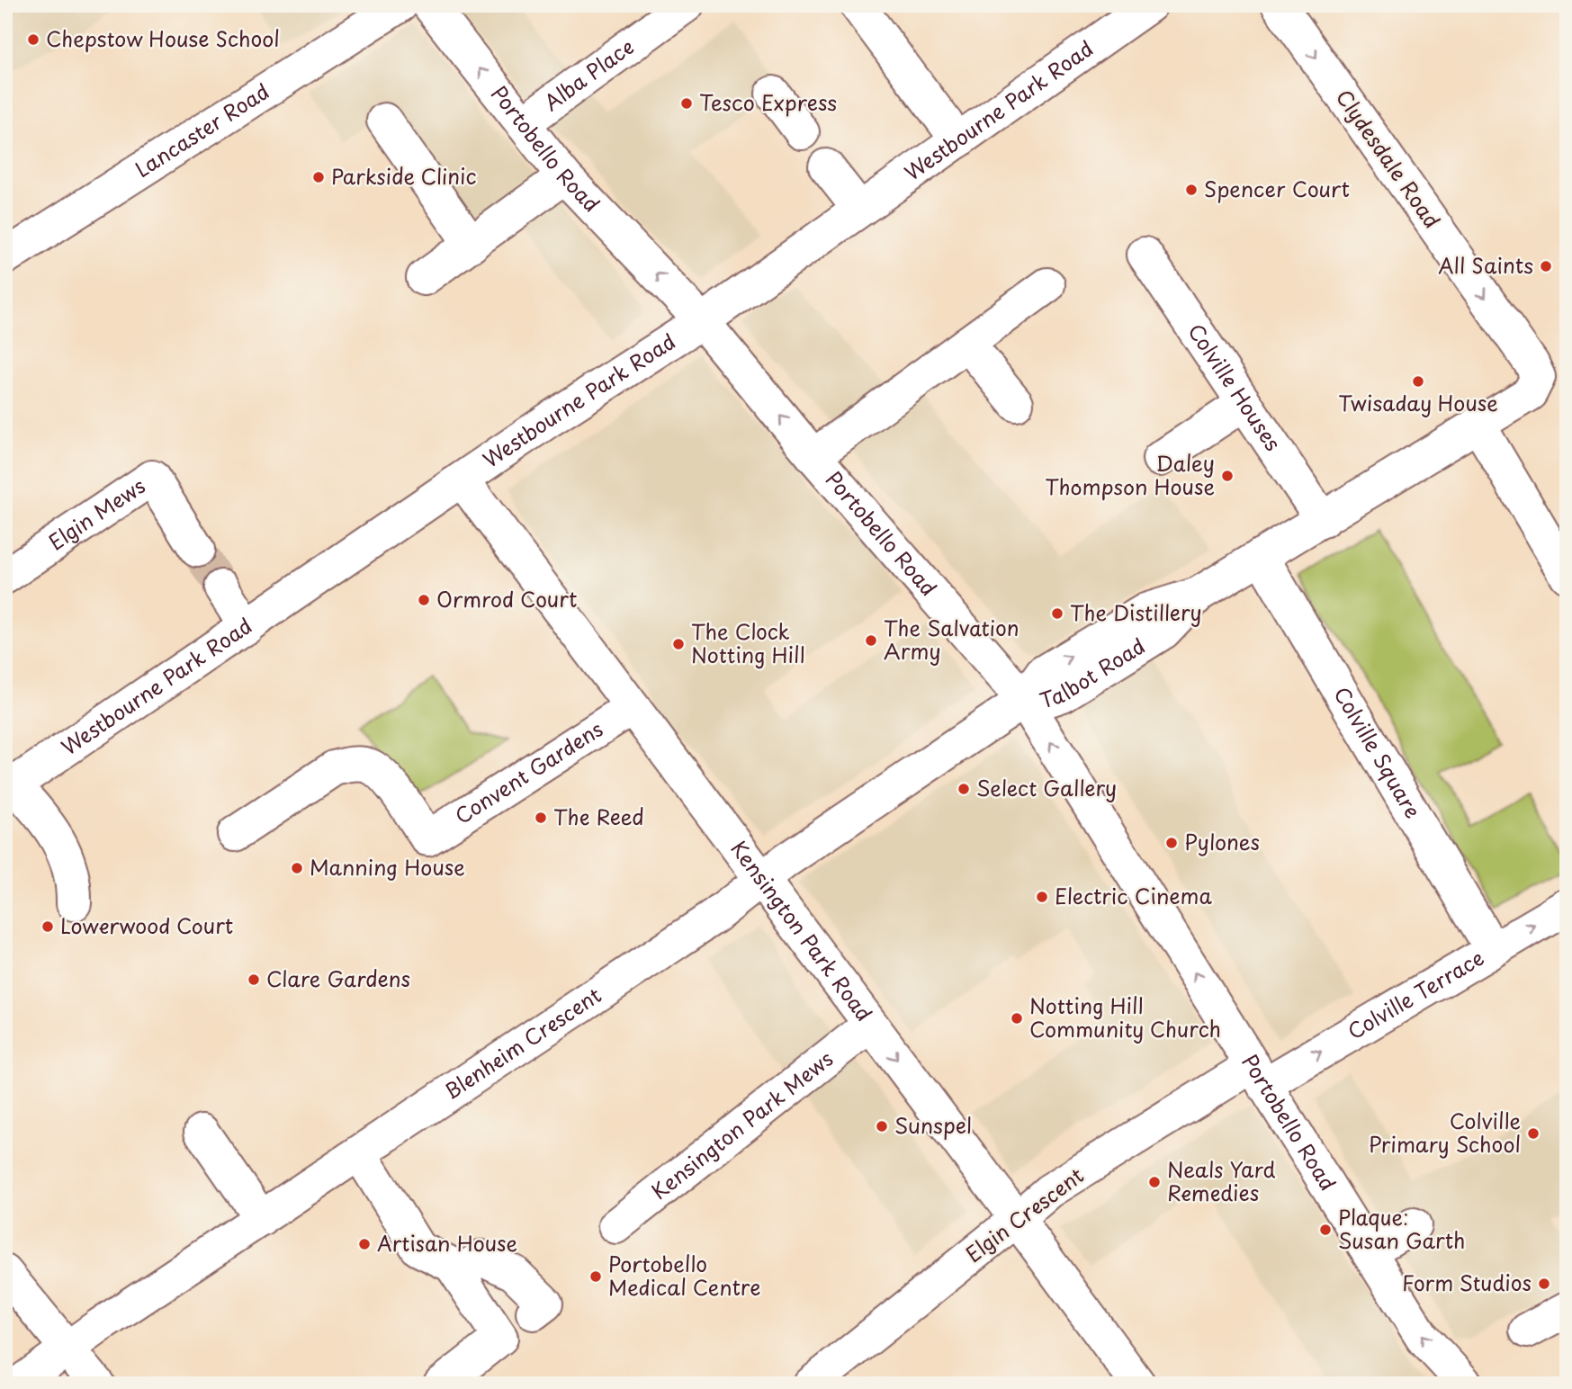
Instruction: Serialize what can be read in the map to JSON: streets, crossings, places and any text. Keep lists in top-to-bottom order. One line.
{"streets":{"street":["Alba Place","Westbourne Park Road","Lancaster Road","Portobello Road","Clydesdale Road","Colville Houses","Elgin Mews","Talbot Road","Colville Square","Convent Gardens","Kensington Park Road","Colville Terrace","Blenheim Crescent","Kensington Park Mews","Elgin Crescent"]},"crossings":[["Alba Place","Portobello Road"],["Westbourne Park Road","Portobello Road"],["Westbourne Park Road","Kensington Park Road"],["Portobello Road","Talbot Road"],["Portobello Road","Colville Terrace"],["Portobello Road","Blenheim Crescent"],["Portobello Road","Elgin Crescent"],["Clydesdale Road","Talbot Road"],["Colville Houses","Talbot Road"],["Talbot Road","Colville Square"],["Talbot Road","Blenheim Crescent"],["Colville Square","Colville Terrace"],["Convent Gardens","Kensington Park Road"],["Kensington Park Road","Blenheim Crescent"],["Kensington Park Road","Kensington Park Mews"],["Kensington Park Road","Elgin Crescent"],["Colville Terrace","Elgin Crescent"]],"one_way":["Portobello Road","Clydesdale Road","Colville Terrace"],"places":["Chepstow House School","Tesco Express","Parkside Clinic","Spencer Court","All Saints","Twisaday House","Daley Thompson House","Ormrod Court","The Distillery","The Salvation Army","The Clock Notting Hill","Select Gallery","The Reed","Pylones","Manning House","Electric Cinema","Lowerwood Court","Clare Gardens","Notting Hill Community Church","Sunspel","Colville Primary School","Neals Yard Remedies","Plaque: Susan Garth","Artisan House","Portobello Medical Centre","Form Studios"]}
